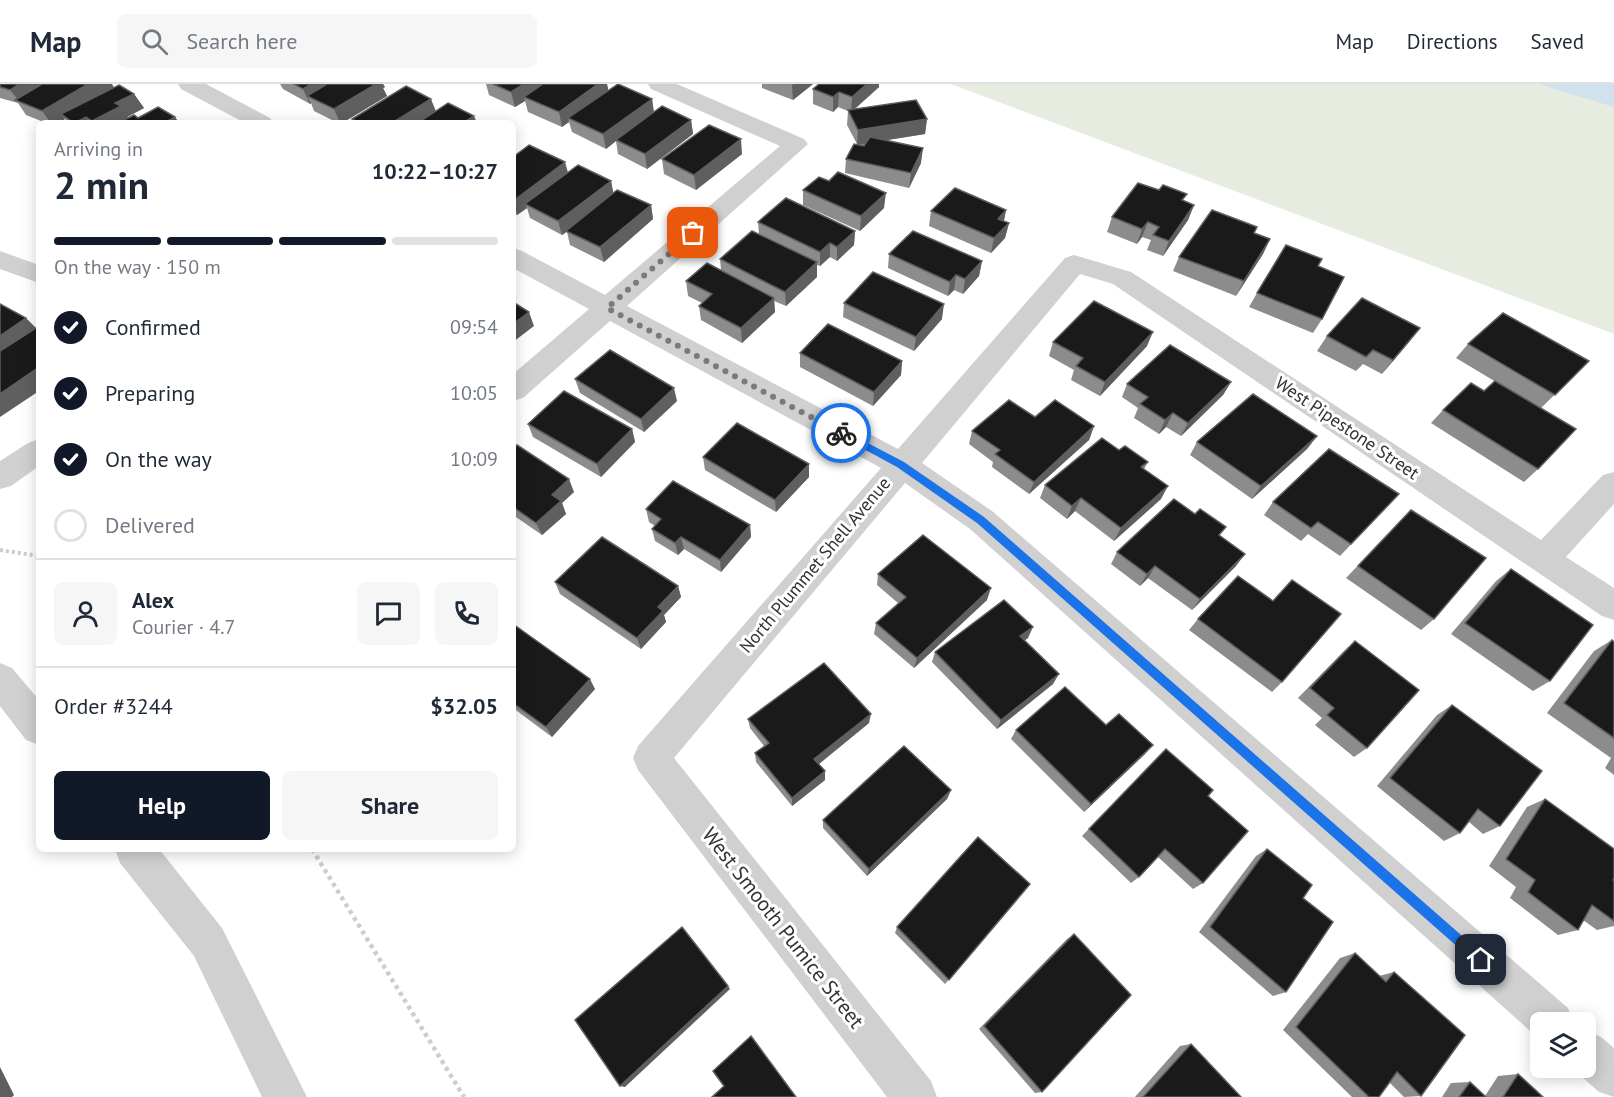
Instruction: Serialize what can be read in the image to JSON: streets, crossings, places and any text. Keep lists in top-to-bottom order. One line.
{"streets":{"street":["West Pipestone Street","North Plummet Shell Avenue","West Smooth Pumice Street"]},"crossings":[["West Pipestone Street","North Plummet Shell Avenue"],["North Plummet Shell Avenue","West Smooth Pumice Street"]],"page":{"header":"Map","search":"Search here","nav":["Map","Directions","Saved"],"heading":["2 min","Arriving in","10:22–10:27"],"panel":["Alex","Courier · 4.7","Order #3244","$32.05"],"bar":"On the way · 150 m","list":[["Confirmed","09:54"],["Preparing","10:05"],["On the way","10:09"],"Delivered"],"buttons":["Help","Share"]}}
